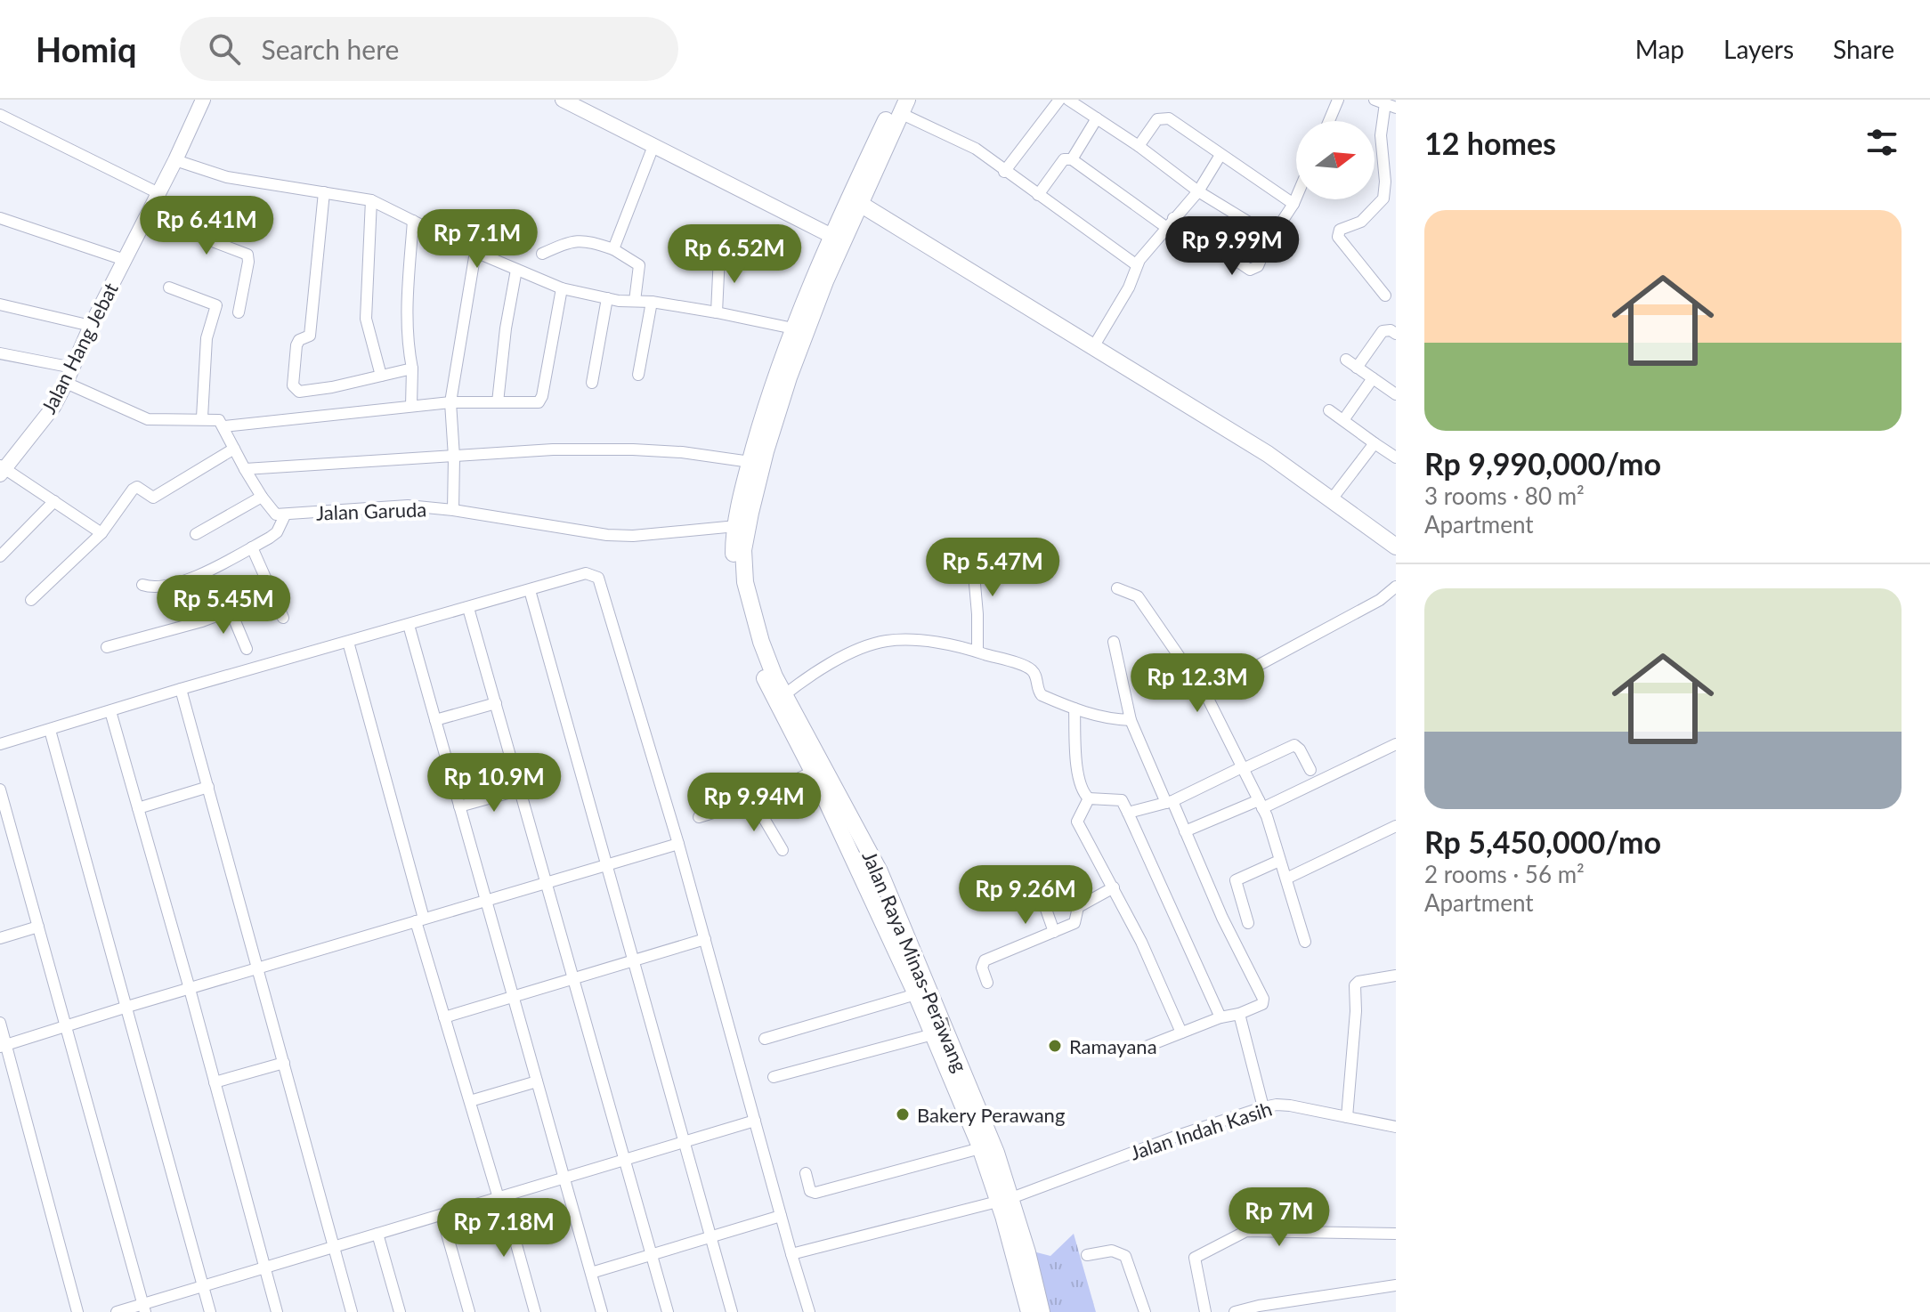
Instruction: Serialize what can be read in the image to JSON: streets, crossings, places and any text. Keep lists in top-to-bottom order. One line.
{"streets":{"main road":["Jalan Raya Minas-Perawang"],"street":["Jalan Hang Jebat","Jalan Garuda","Jalan Indah Kasih"]},"crossings":[["Jalan Garuda","Jalan Raya Minas-Perawang"],["Jalan Raya Minas-Perawang","Jalan Indah Kasih"]],"places":["Ramayana","Bakery Perawang"],"north":"right","page":{"header":"Homiq","search":"Search here","nav":["Map","Layers","Share"],"heading":"12 homes","list":[{"name":"Rp 9,990,000/mo","note":"3 rooms · 80 m² · Apartment"},{"name":"Rp 5,450,000/mo","note":"2 rooms · 56 m² · Apartment"}],"price":["Rp 6.41M","Rp 7.1M","Rp 9.99M","Rp 6.52M","Rp 5.47M","Rp 5.45M","Rp 12.3M","Rp 10.9M","Rp 9.94M","Rp 9.26M","Rp 7M","Rp 7.18M"]}}
